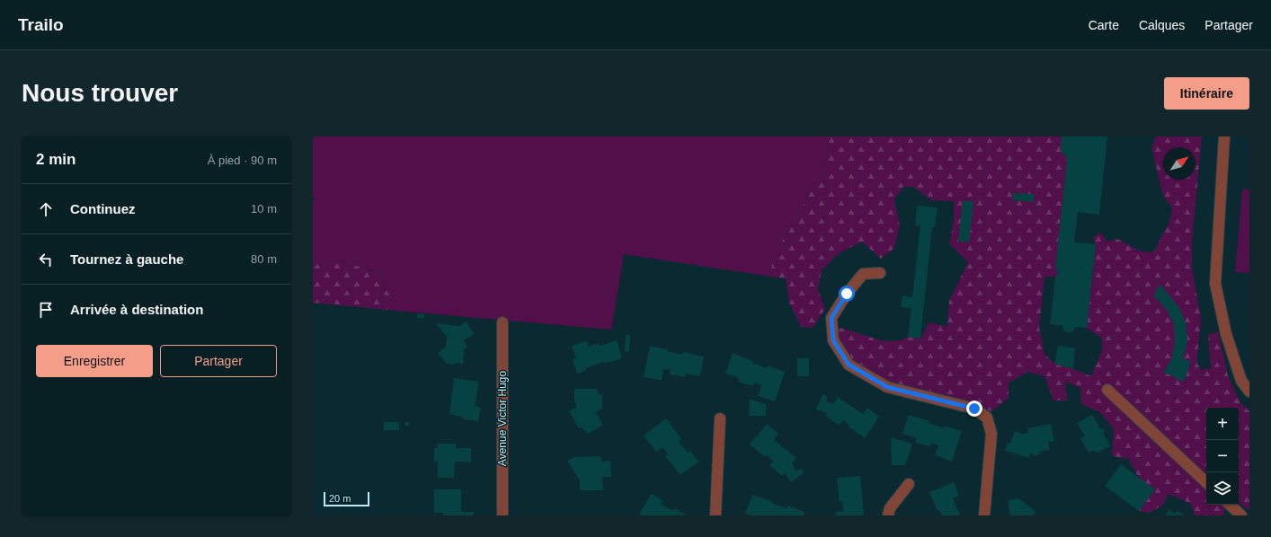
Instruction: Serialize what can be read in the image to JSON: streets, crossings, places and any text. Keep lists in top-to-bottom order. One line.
{"streets":{"street":["Avenue Victor Hugo"]},"scale_bar":"20 m","north":"top right","page":{"header":"Trailo","nav":["Carte","Calques","Partager"],"buttons":["Itinéraire",["Enregistrer","Partager"]],"title":"Nous trouver","heading":["2 min","À pied · 90 m"],"list":[["Continuez","10 m"],["Tournez à gauche","80 m"],"Arrivée à destination"],"map_buttons":["+","−"],"scale":"20 m"}}
